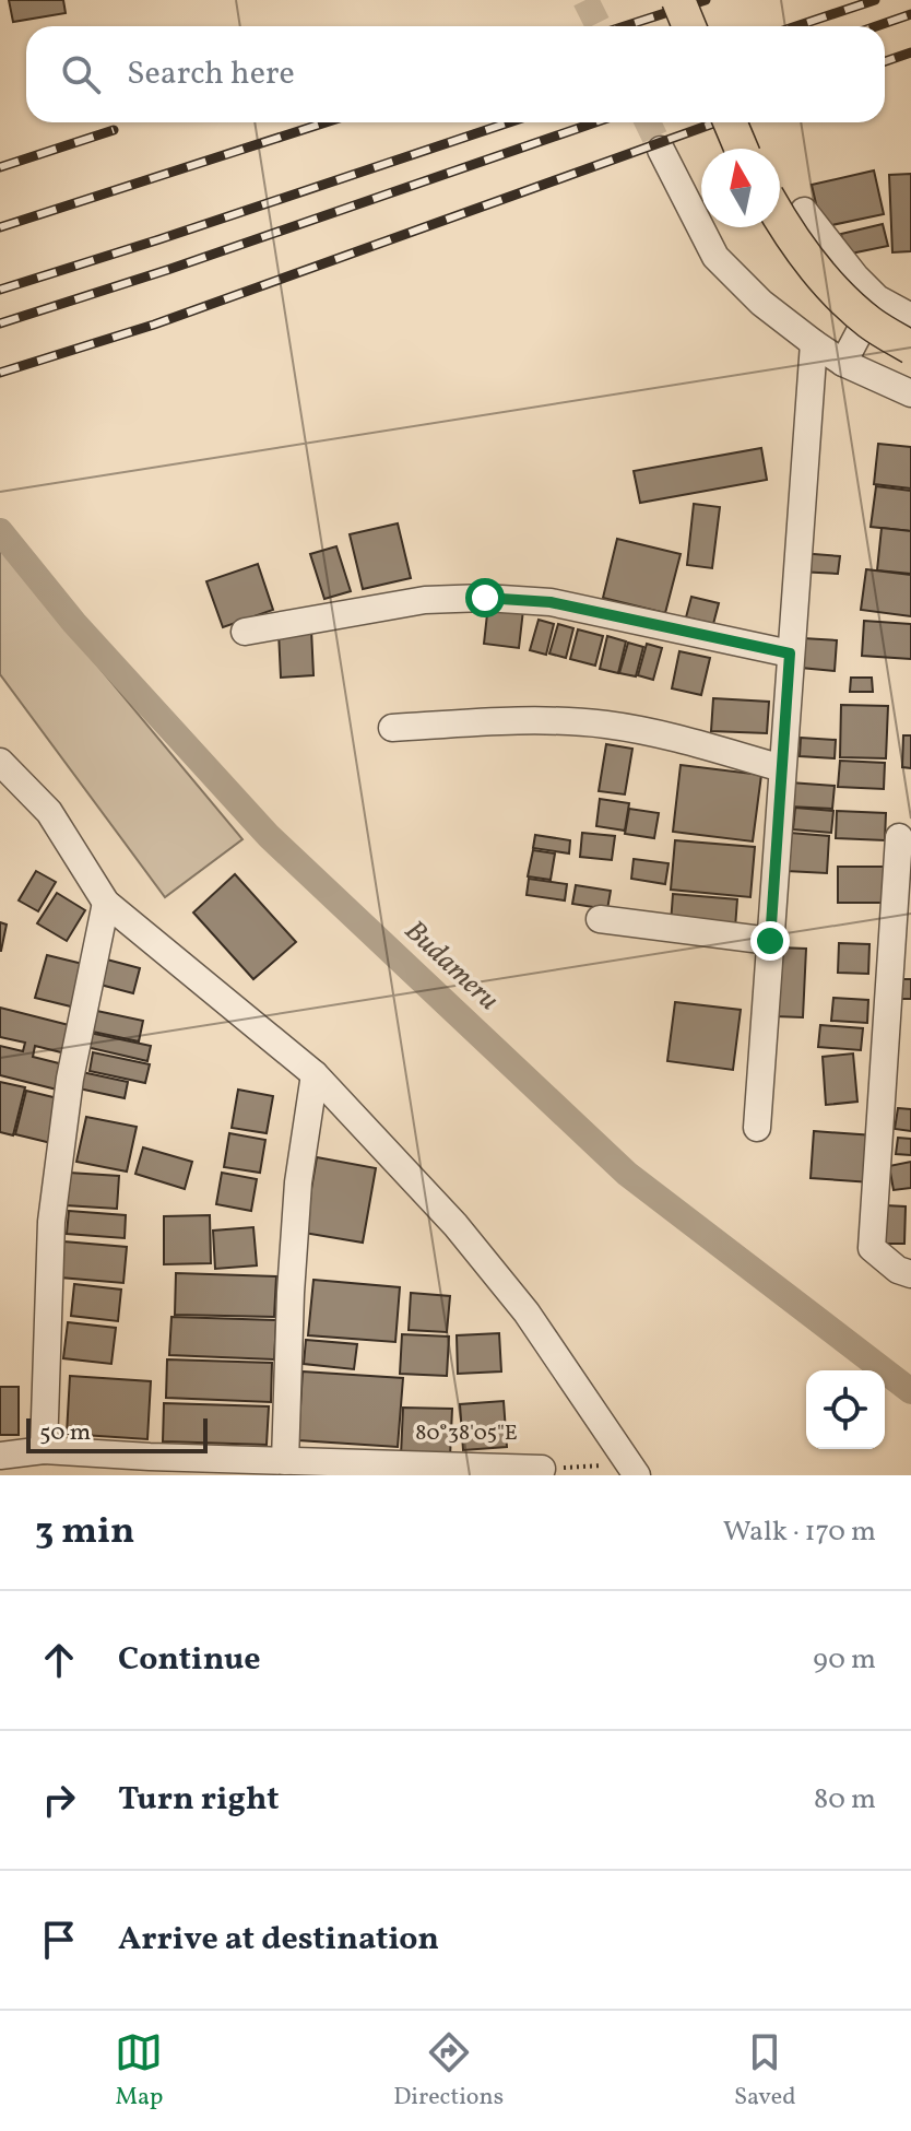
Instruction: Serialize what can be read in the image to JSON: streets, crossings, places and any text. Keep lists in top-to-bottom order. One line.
{"water":["Budameru"],"scale_bar":"50 m","north":"top","page":{"search":"Search here","scale":"50 m","heading":["3 min","Walk · 170 m"],"list":[["Continue","90 m"],["Turn right","80 m"],"Arrive at destination"],"nav":["Map","Directions","Saved"]},"coordinates":["80°38'05\"E"]}
